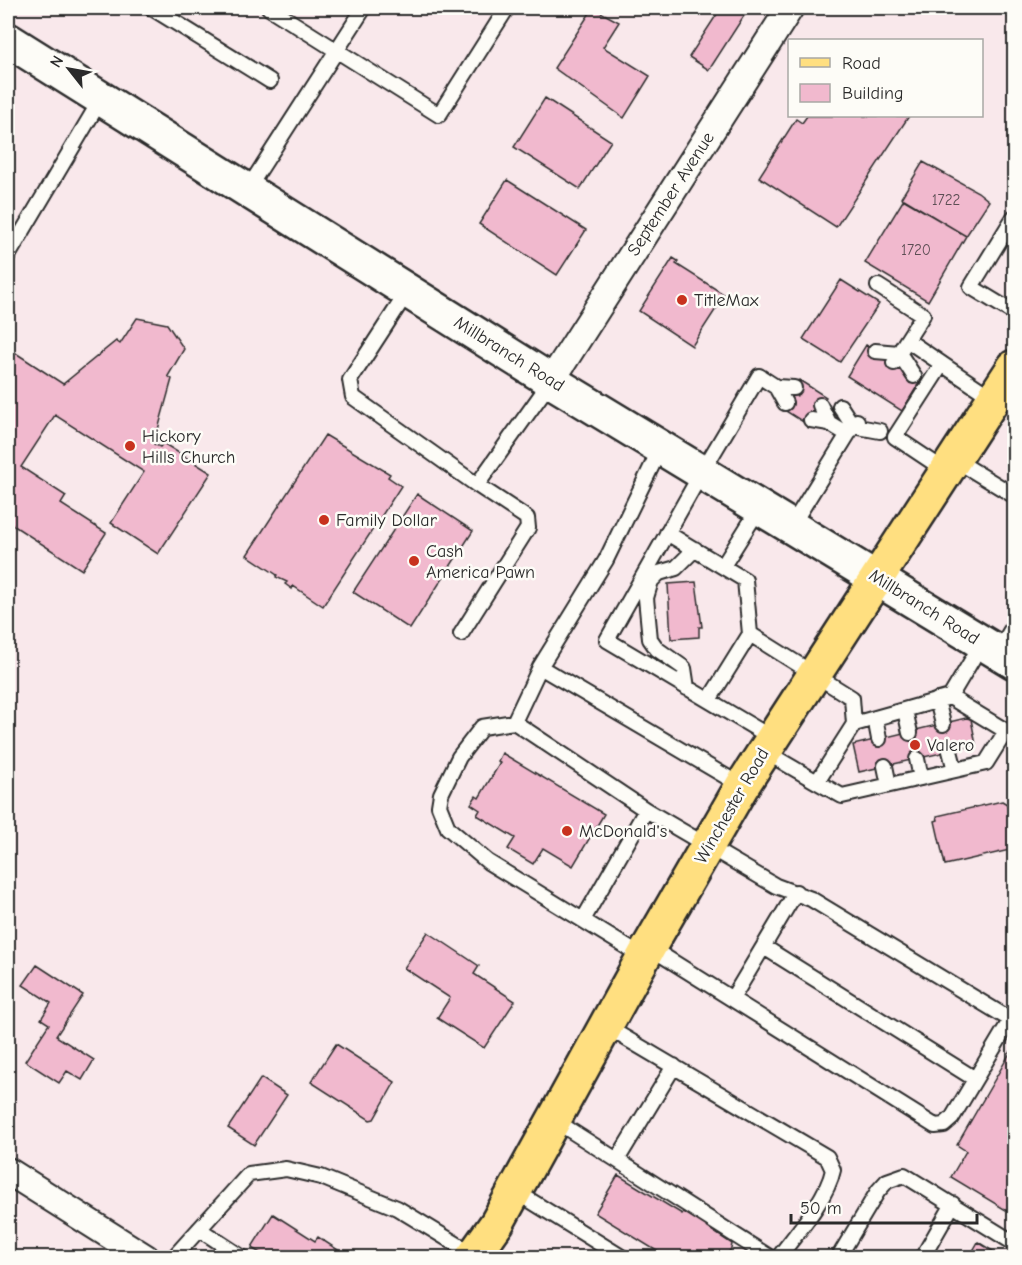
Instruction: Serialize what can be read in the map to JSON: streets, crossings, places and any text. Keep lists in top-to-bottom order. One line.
{"streets":{"main road":["Millbranch Road","Winchester Road"],"street":["September Avenue"]},"crossings":[["September Avenue","Millbranch Road"],["Millbranch Road","Winchester Road"]],"places":["TitleMax","Hickory Hills Church","Family Dollar","Cash America Pawn","Valero","McDonald's"],"house_numbers":["1722","1720"],"legend":["Road","Building"],"scale_bar":"50 m","north":"top left"}
